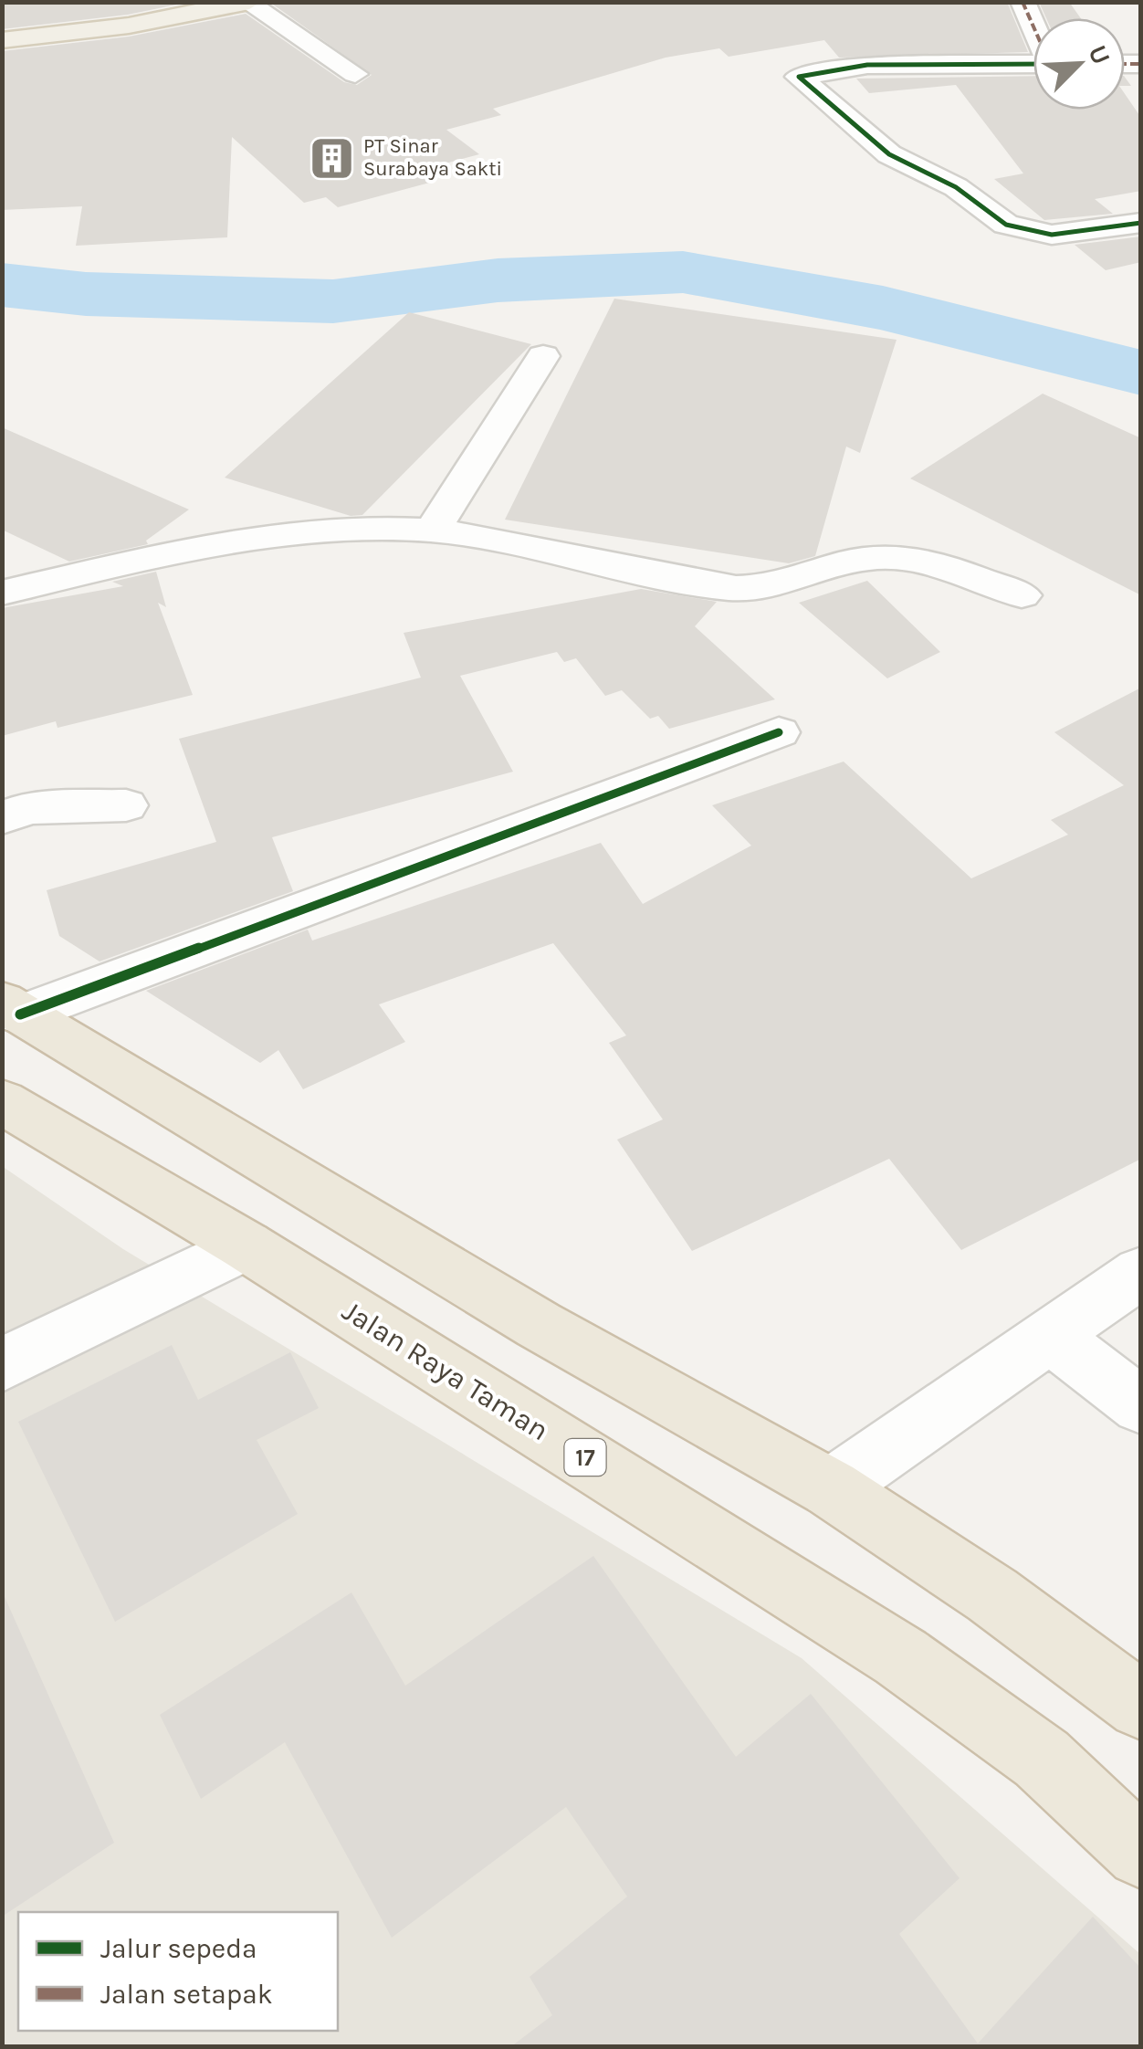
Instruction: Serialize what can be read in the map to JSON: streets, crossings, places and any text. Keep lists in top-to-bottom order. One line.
{"streets":{"highway":["Jalan Raya Taman","17"]},"places":{"building":["PT Sinar Surabaya Sakti"]},"legend":["Jalur sepeda","Jalan setapak"],"north":"top right"}
